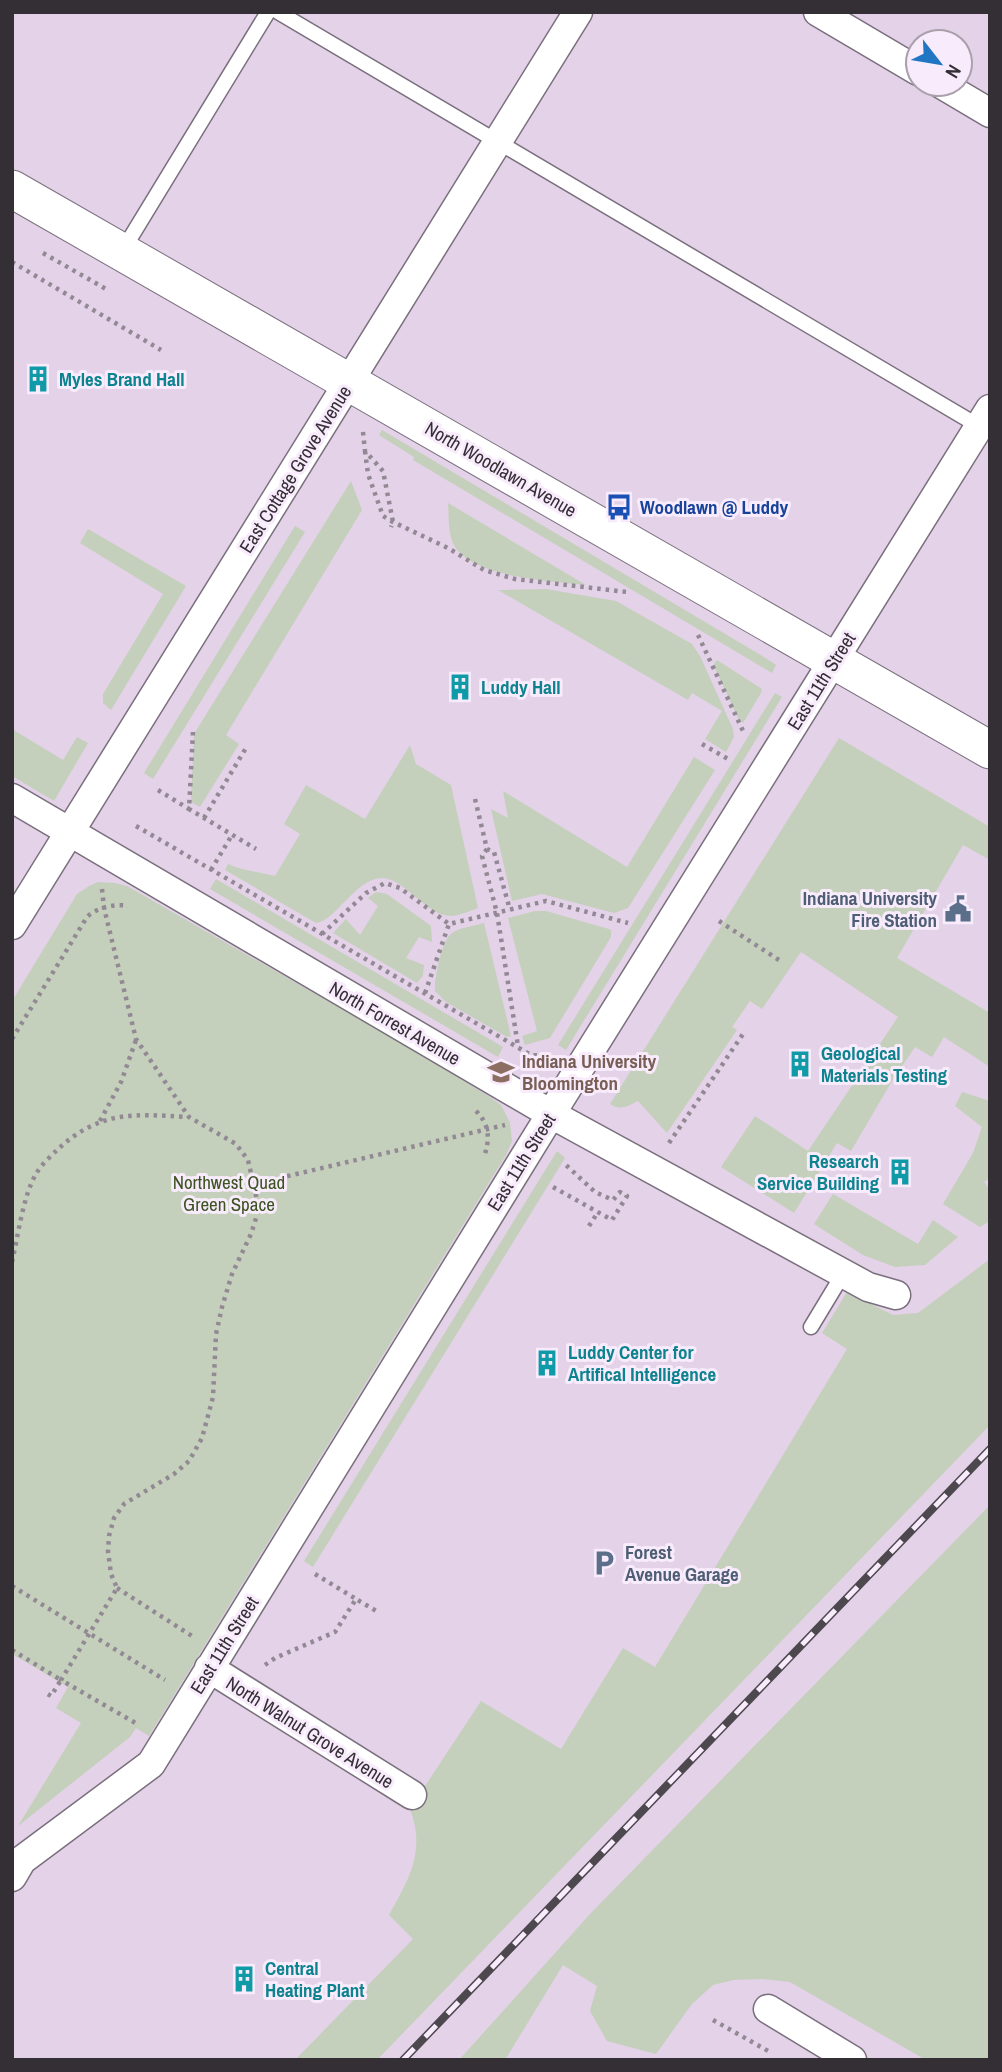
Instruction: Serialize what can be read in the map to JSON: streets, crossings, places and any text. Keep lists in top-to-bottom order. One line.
{"streets":{"street":["East Cottage Grove Avenue","North Woodlawn Avenue","East 11th Street","North Forrest Avenue","North Walnut Grove Avenue"]},"crossings":[["East Cottage Grove Avenue","North Woodlawn Avenue"],["East Cottage Grove Avenue","North Forrest Avenue"],["North Woodlawn Avenue","East 11th Street"],["East 11th Street","North Forrest Avenue"],["East 11th Street","North Walnut Grove Avenue"]],"parks":["Northwest Quad Green Space"],"places":{"building":["Myles Brand Hall","Luddy Hall","Geological Materials Testing","Research Service Building","Luddy Center for Artifical Intelligence","Central Heating Plant"],"bus stop":["Woodlawn @ Luddy"],"public building":["Indiana University Fire Station"],"school or university":["Indiana University Bloomington"],"parking":["Forest Avenue Garage"]},"north":"bottom right"}
